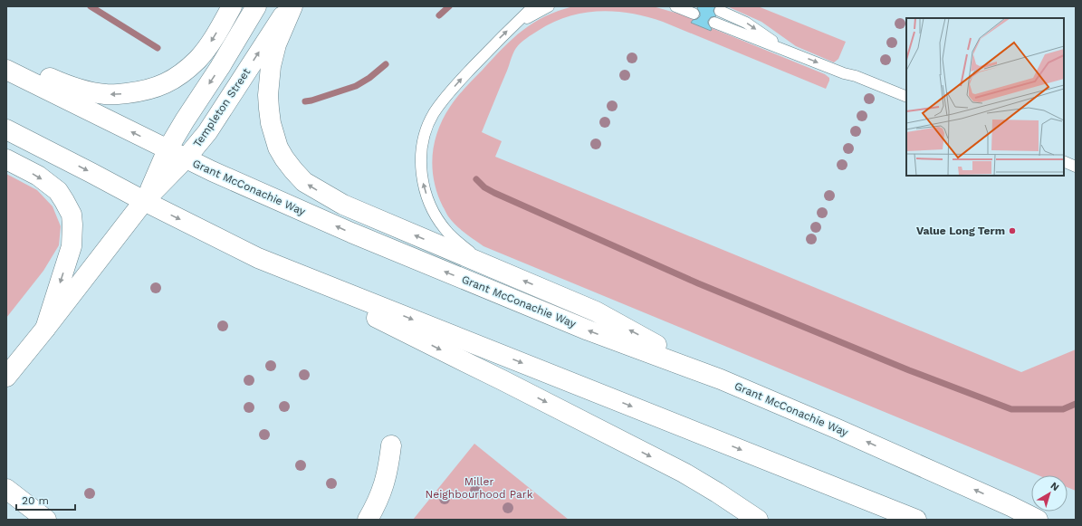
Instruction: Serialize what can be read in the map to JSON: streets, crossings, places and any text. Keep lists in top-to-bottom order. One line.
{"streets":{"main road":["Templeton Street","Grant McConachie Way"]},"crossings":[["Templeton Street","Grant McConachie Way"]],"parks":["Miller Neighbourhood Park"],"places":["Value Long Term"],"scale_bar":"20 m","north":"top right"}
